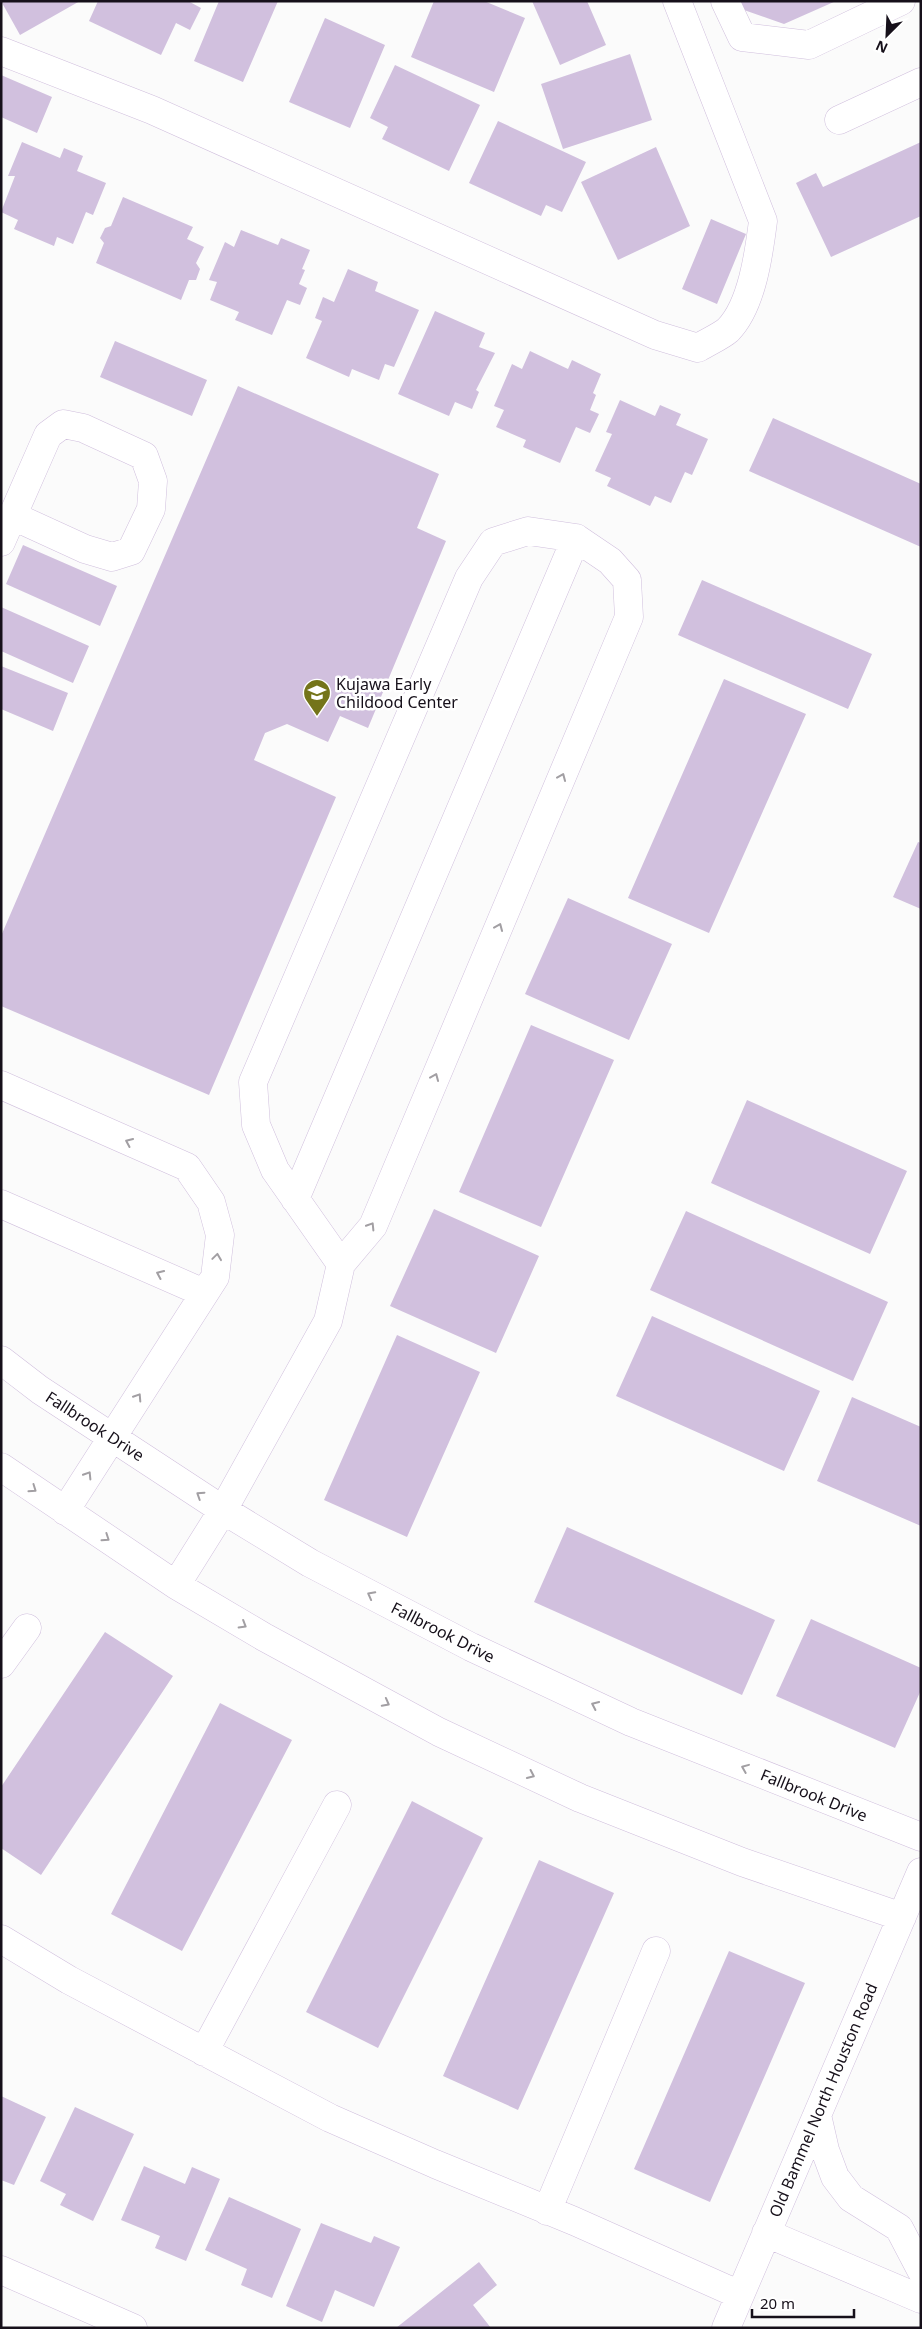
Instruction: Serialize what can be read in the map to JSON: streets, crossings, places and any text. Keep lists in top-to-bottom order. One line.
{"streets":{"street":["Fallbrook Drive","Old Bammel North Houston Road"]},"places":{"school or university":["Kujawa Early Childood Center"]},"scale_bar":"20 m","north":"bottom left"}
